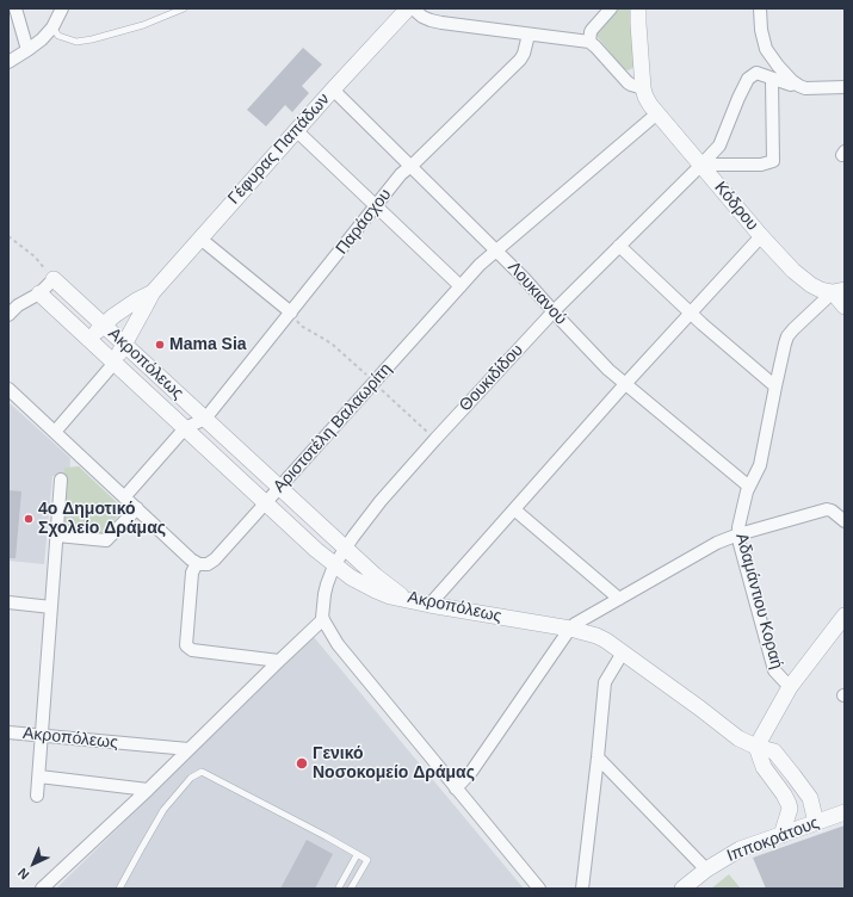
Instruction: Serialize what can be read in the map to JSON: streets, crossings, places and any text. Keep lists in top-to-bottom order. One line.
{"streets":{"street":["Γέφυρας Παπάδων","Κόδρου","Παράσχου","Λουκιανού","Ακροπόλεως","Θουκιδίδου","Αριστοτέλη Βαλαωρίτη","Αδαμάντιου Κοραή","Ιπποκράτους"]},"crossings":[["Γέφυρας Παπάδων","Λουκιανού"],["Κόδρου","Θουκιδίδου"],["Κόδρου","Αριστοτέλη Βαλαωρίτη"],["Κόδρου","Αδαμάντιου Κοραή"],["Παράσχου","Λουκιανού"],["Παράσχου","Ακροπόλεως"],["Λουκιανού","Θουκιδίδου"],["Λουκιανού","Αριστοτέλη Βαλαωρίτη"],["Λουκιανού","Αδαμάντιου Κοραή"],["Ακροπόλεως","Θουκιδίδου"],["Ακροπόλεως","Αριστοτέλη Βαλαωρίτη"],["Ακροπόλεως","Ιπποκράτους"]],"places":["Mama Sia","4ο Δημοτικό Σχολείο Δράμας","Γενικό Νοσοκομείο Δράμας"],"north":"bottom left"}
